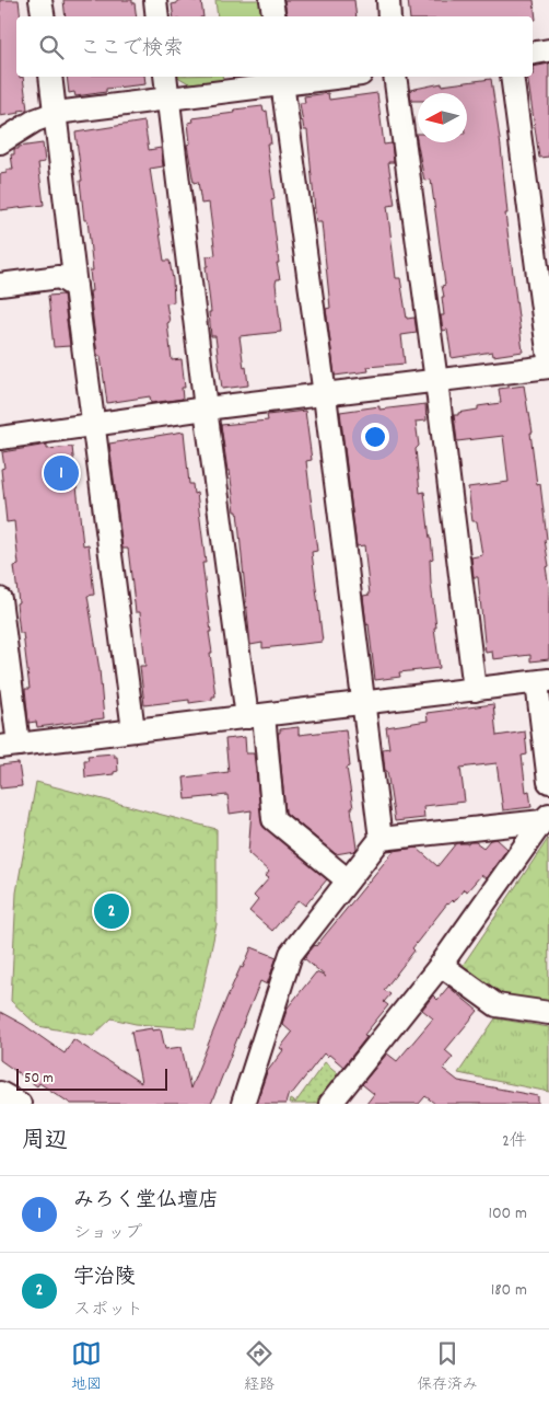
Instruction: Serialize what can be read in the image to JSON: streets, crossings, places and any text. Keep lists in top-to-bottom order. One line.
{"scale_bar":"50 m","north":"left","page":{"search":"ここで検索","pins":["1","2"],"scale":"50 m","heading":["周辺","2件"],"list":[{"mark":"1","name":"みろく堂仏壇店","note":"ショップ","value":"100 m"},{"mark":"2","name":"宇治陵","note":"スポット","value":"180 m"}],"nav":["地図","経路","保存済み"]}}
